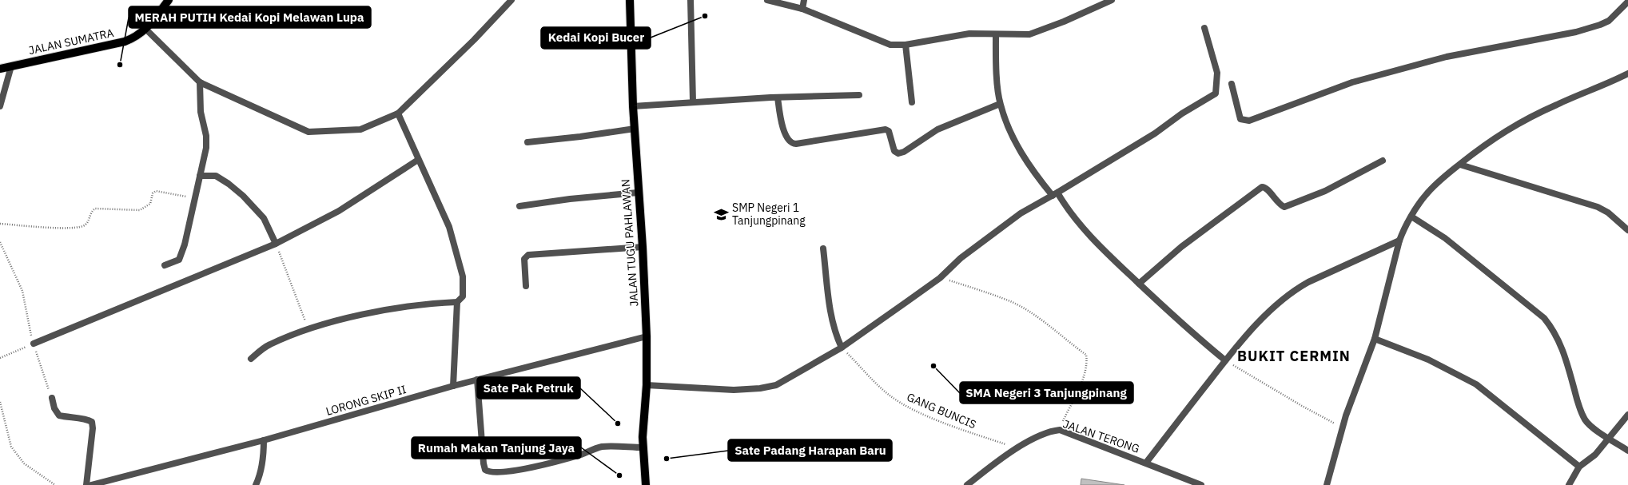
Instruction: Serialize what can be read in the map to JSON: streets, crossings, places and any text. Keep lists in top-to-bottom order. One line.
{"streets":{"main road":["JALAN SUMATRA","JALAN TUGU PAHLAWAN"],"street":["LORONG SKIP II","JALAN TERONG"],"path":["GANG BUNCIS"]},"crossings":[["JALAN TUGU PAHLAWAN","LORONG SKIP II"],["GANG BUNCIS","JALAN TERONG"]],"districts":["BUKIT CERMIN"],"places":{"other":["Kedai Kopi Bucer","MERAH PUTIH Kedai Kopi Melawan Lupa","SMA Negeri 3 Tanjungpinang","Sate Pak Petruk","Sate Padang Harapan Baru","Rumah Makan Tanjung Jaya"],"school or university":["SMP Negeri 1 Tanjungpinang"]}}
